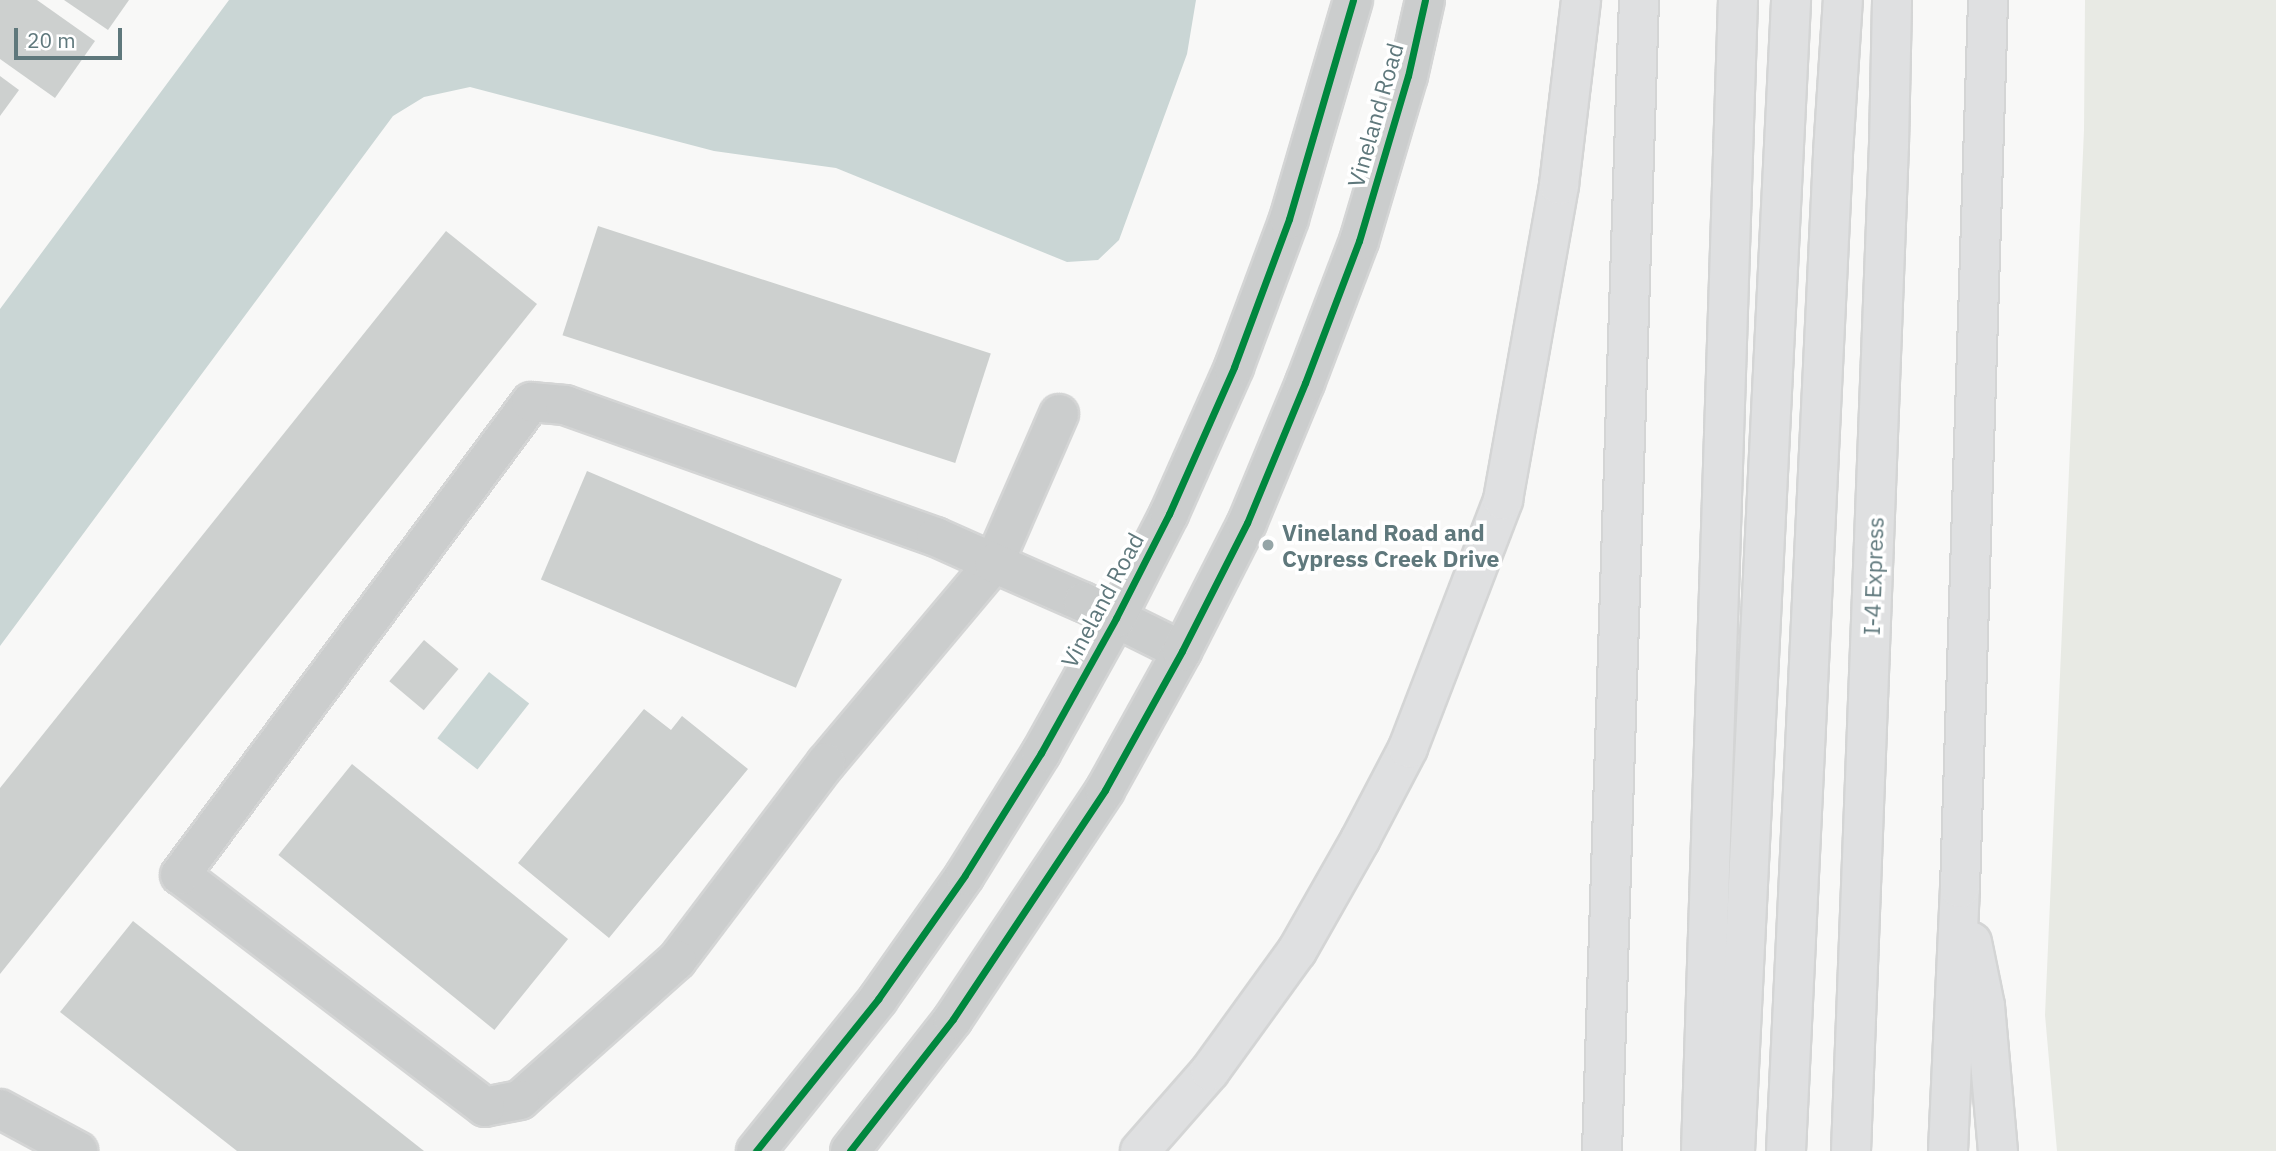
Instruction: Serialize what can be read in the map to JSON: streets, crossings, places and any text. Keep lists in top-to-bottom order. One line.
{"streets":{"highway":["I-4 Express"],"street":["Vineland Road"]},"places":["Vineland Road and Cypress Creek Drive"],"scale_bar":"20 m"}
